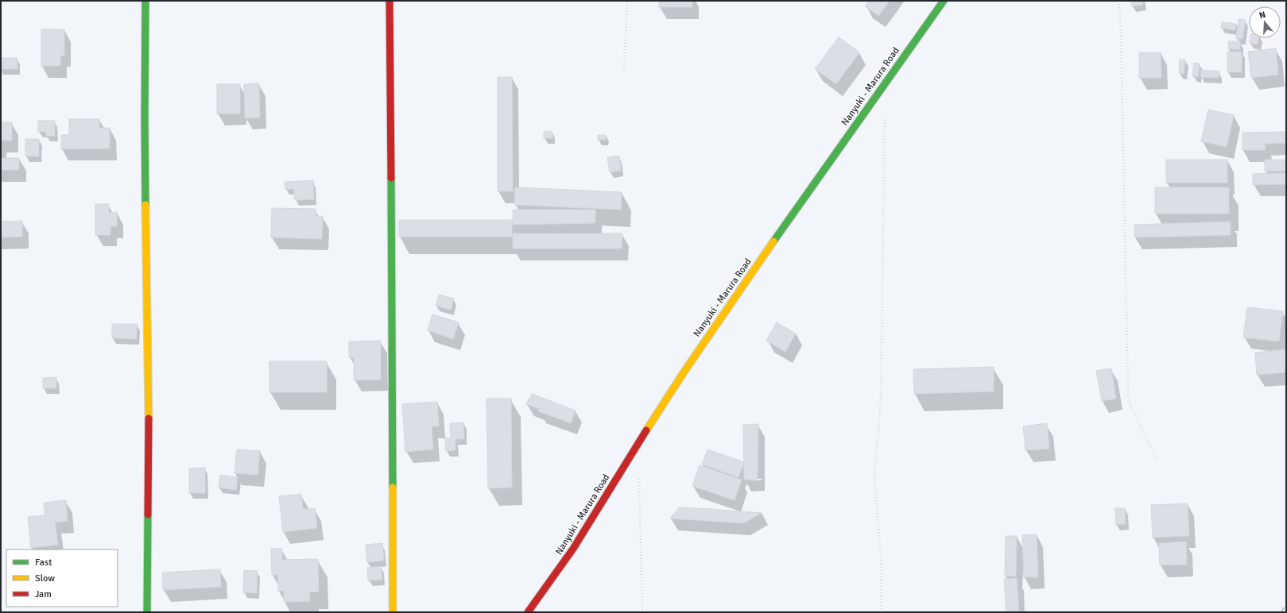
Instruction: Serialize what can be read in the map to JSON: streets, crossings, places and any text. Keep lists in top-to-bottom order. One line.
{"streets":{"street":["Nanyuki - Marura Road"]},"legend":["Fast","Slow","Jam"],"north":"top"}
